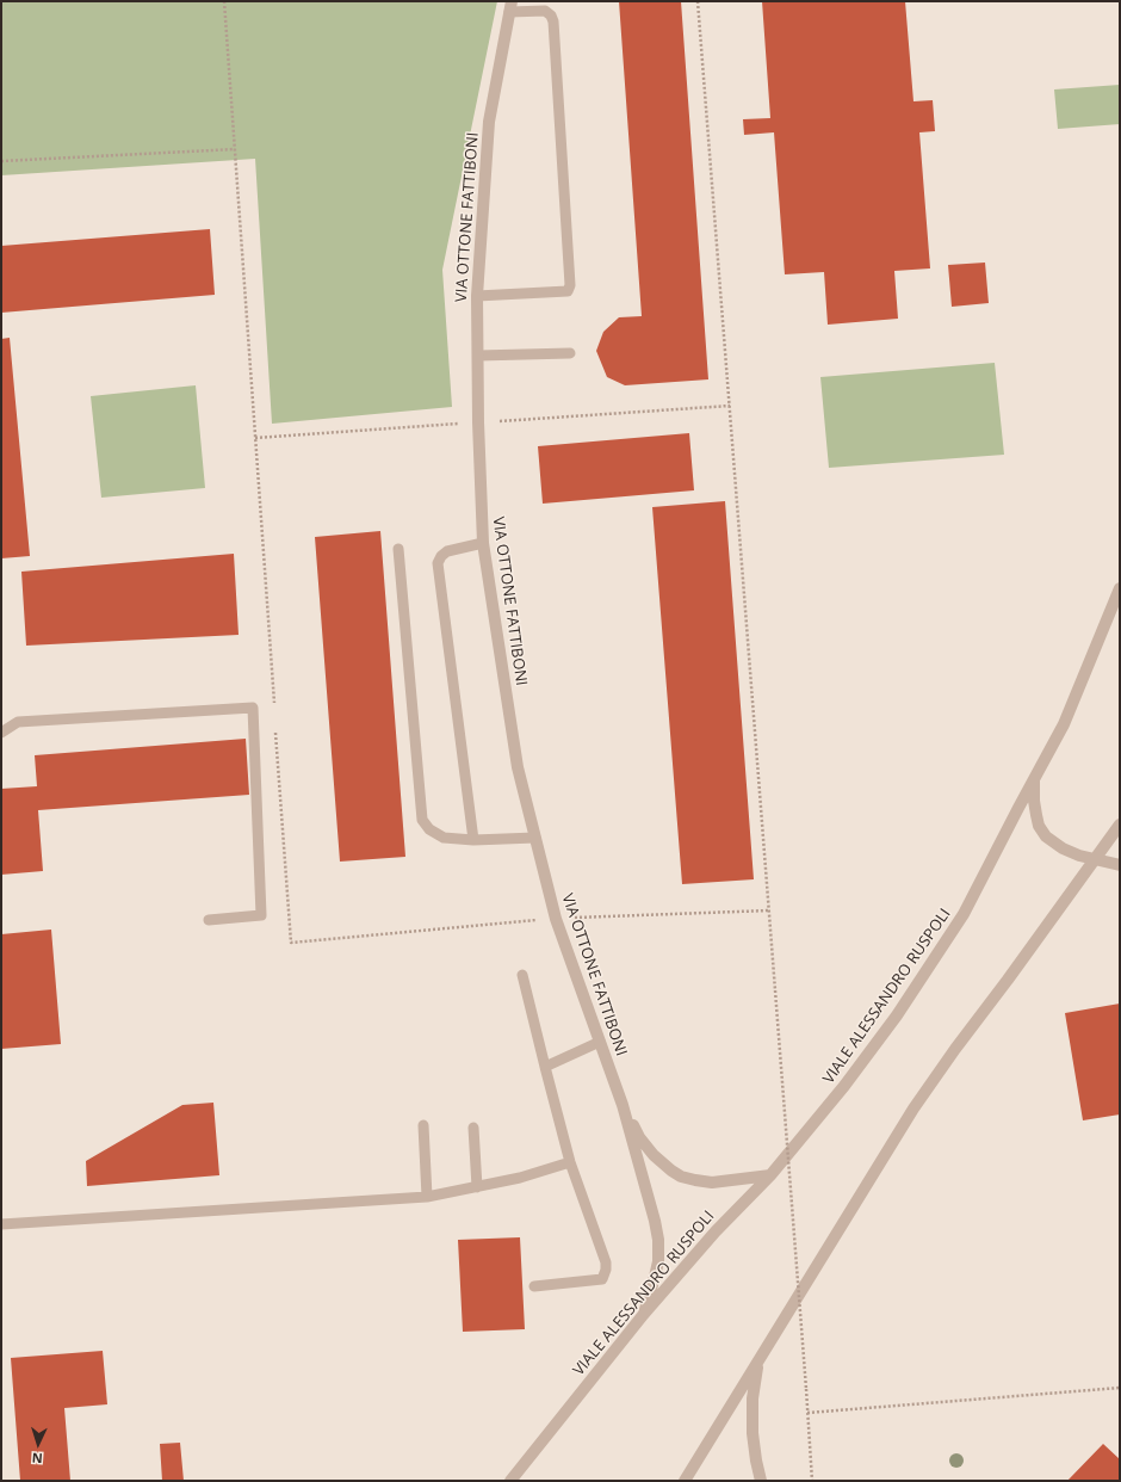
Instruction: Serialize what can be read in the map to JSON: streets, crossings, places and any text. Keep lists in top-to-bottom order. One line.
{"streets":{"street":["VIA OTTONE FATTIBONI","VIALE ALESSANDRO RUSPOLI"]},"crossings":[["VIA OTTONE FATTIBONI","VIALE ALESSANDRO RUSPOLI"]],"north":"bottom"}
